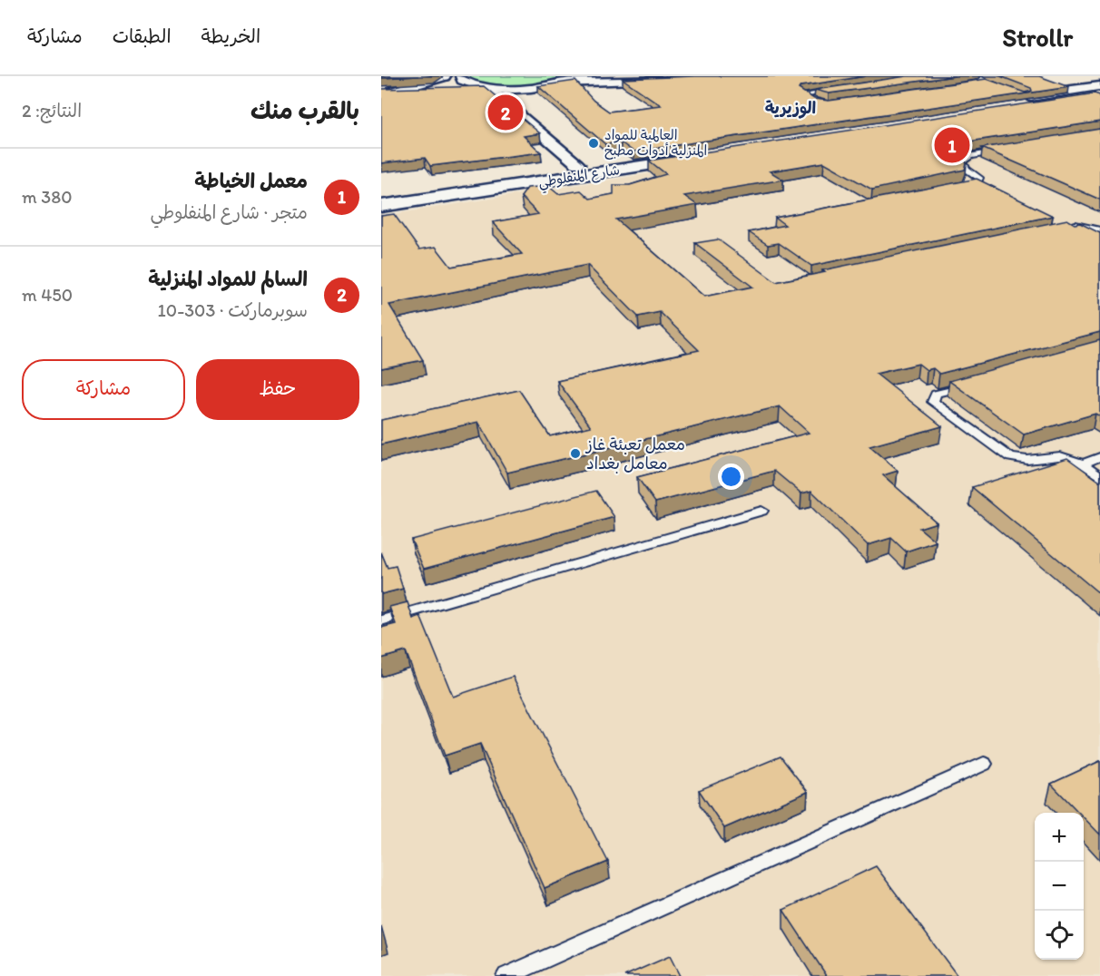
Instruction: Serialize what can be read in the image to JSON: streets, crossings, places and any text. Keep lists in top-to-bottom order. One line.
{"streets":{"street":["شارع المنفلوطي"]},"districts":["الوزيرية"],"places":["العالمية للمواد المنزلية أدوات مطبخ","معمل تعبئة غاز معامل بغداد"],"page":{"header":"Strollr","nav":["الخريطة","الطبقات","مشاركة"],"heading":["بالقرب منك","النتائج: 2"],"pins":["2","1"],"list":[{"mark":"1","name":"معمل الخياطة","note":"متجر · شارع المنفلوطي","value":"380 m"},{"mark":"2","name":"السالم للمواد المنزلية","note":"سوبرماركت · 303-10","value":"450 m"}],"buttons":["حفظ","مشاركة"],"map_buttons":["+","−"]}}
